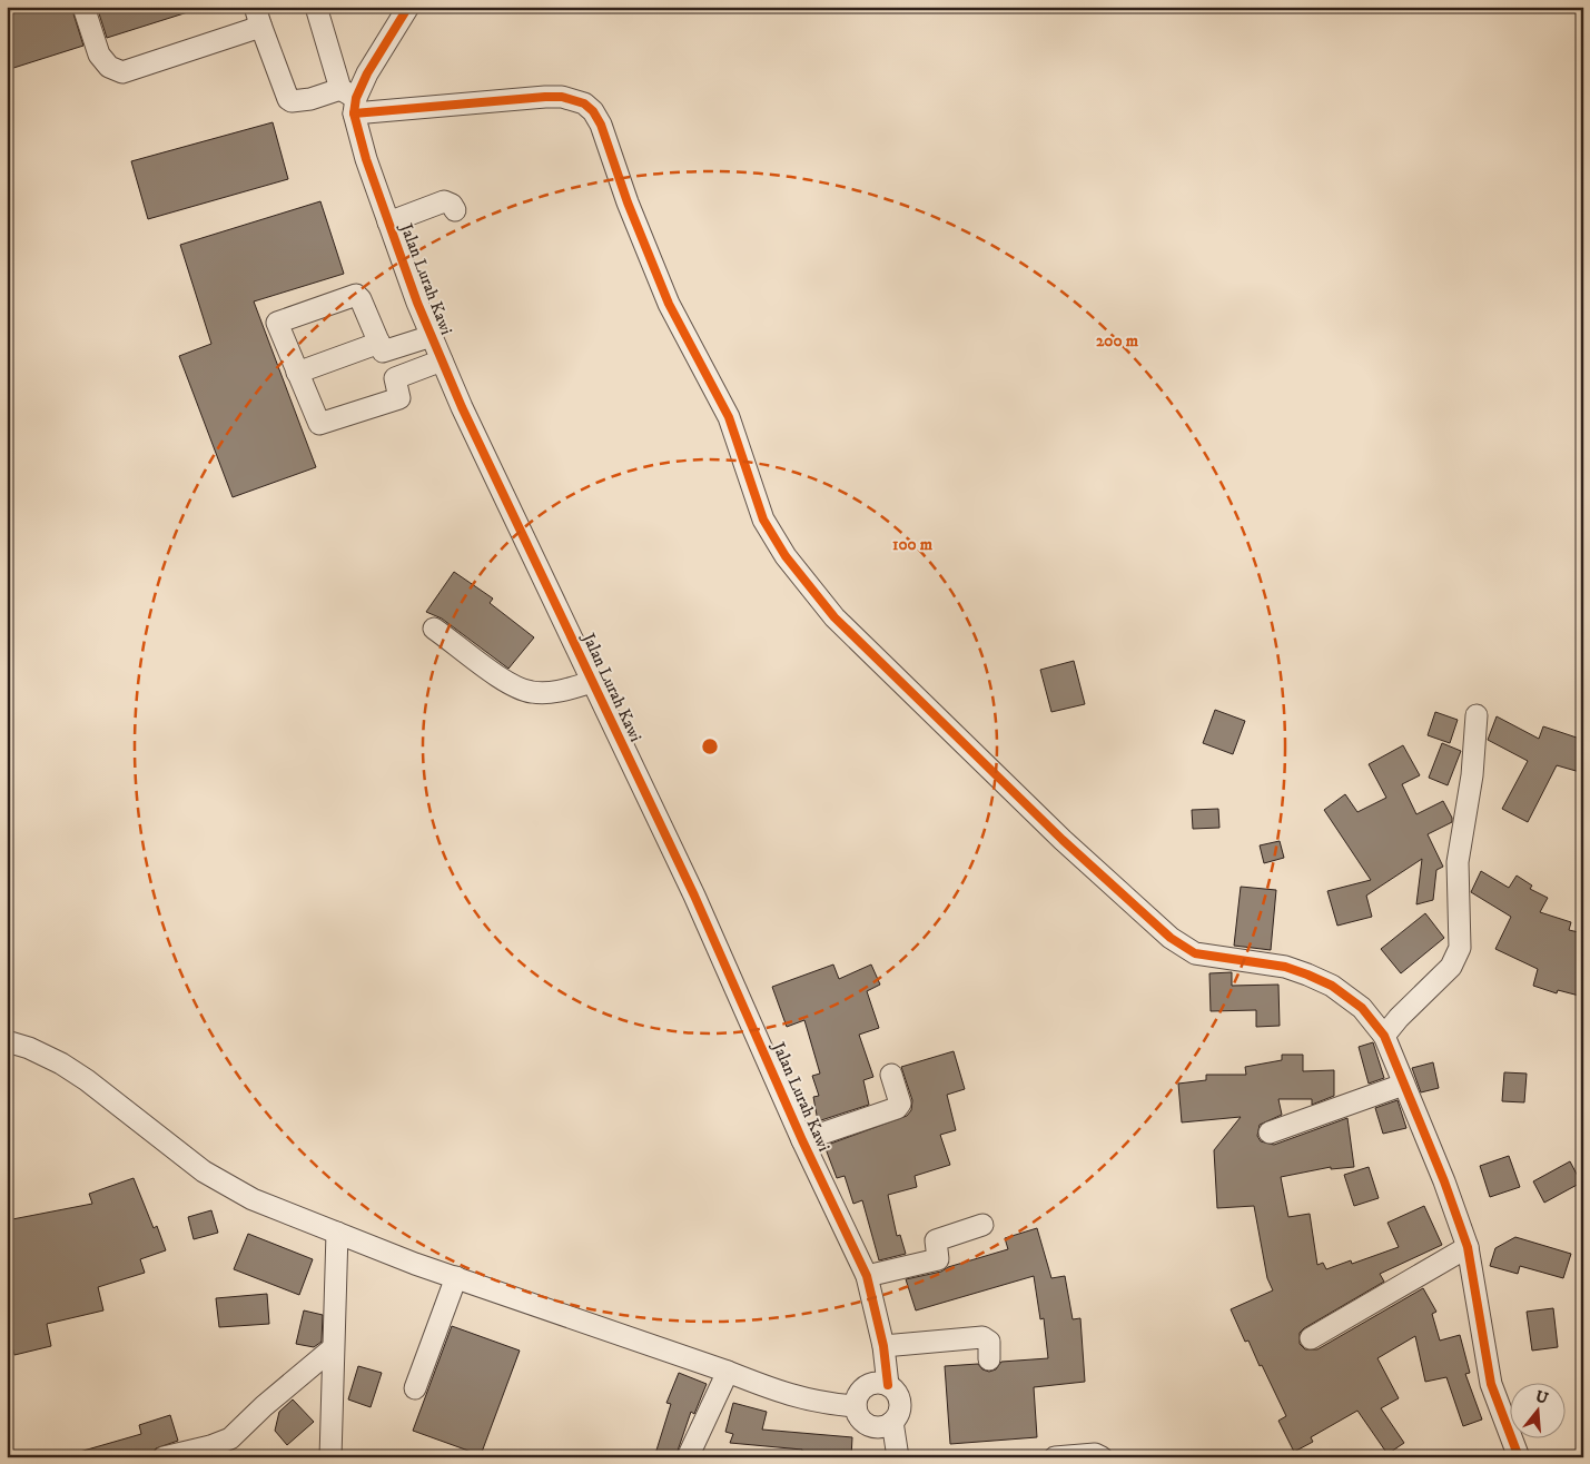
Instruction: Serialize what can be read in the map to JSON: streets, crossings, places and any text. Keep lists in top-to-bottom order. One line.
{"streets":{"street":["Jalan Lurah Kawi"]},"north":"top","rings":["200 m","100 m"]}
